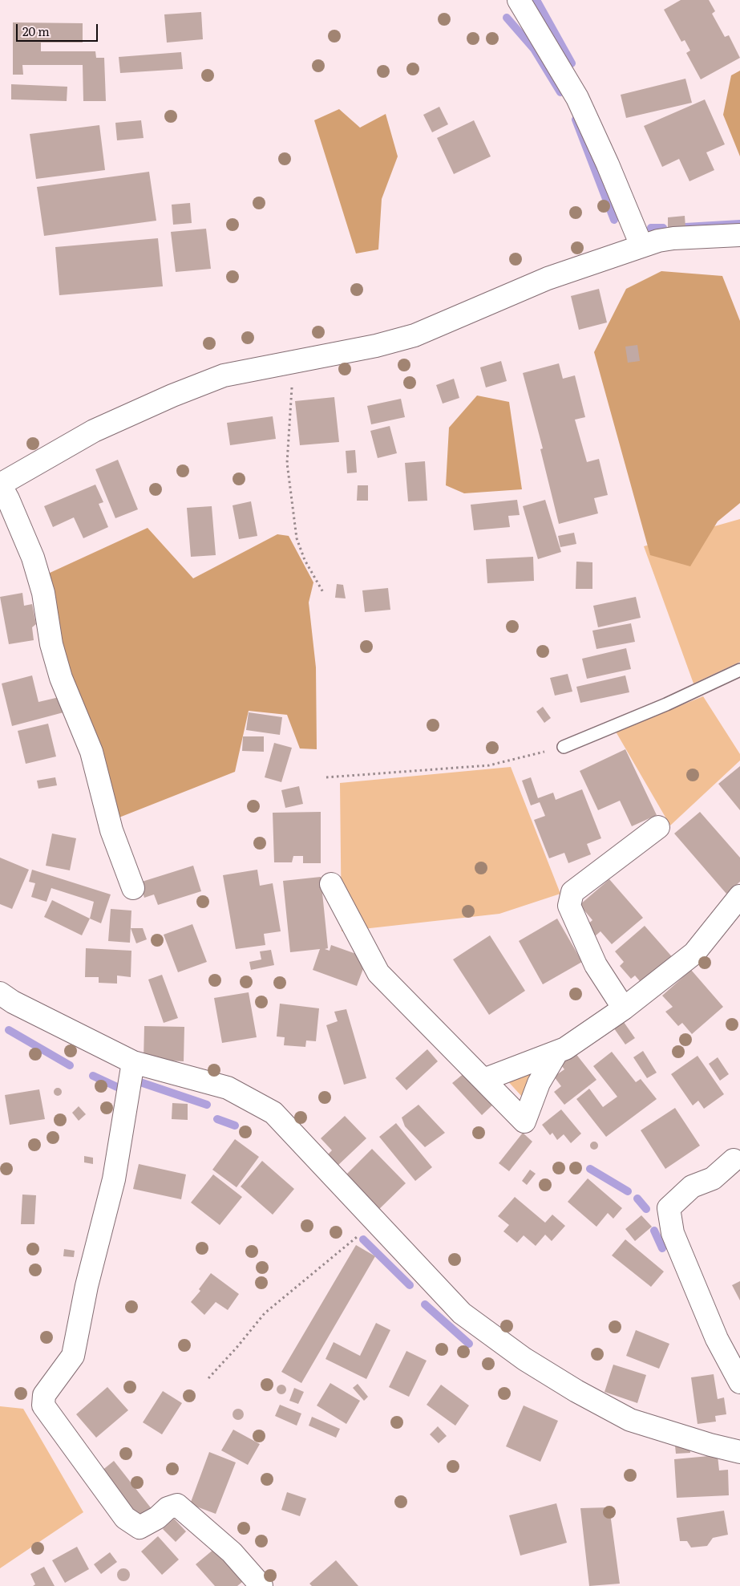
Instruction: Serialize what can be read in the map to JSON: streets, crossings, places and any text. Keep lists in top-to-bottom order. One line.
{"scale_bar":"20 m"}
